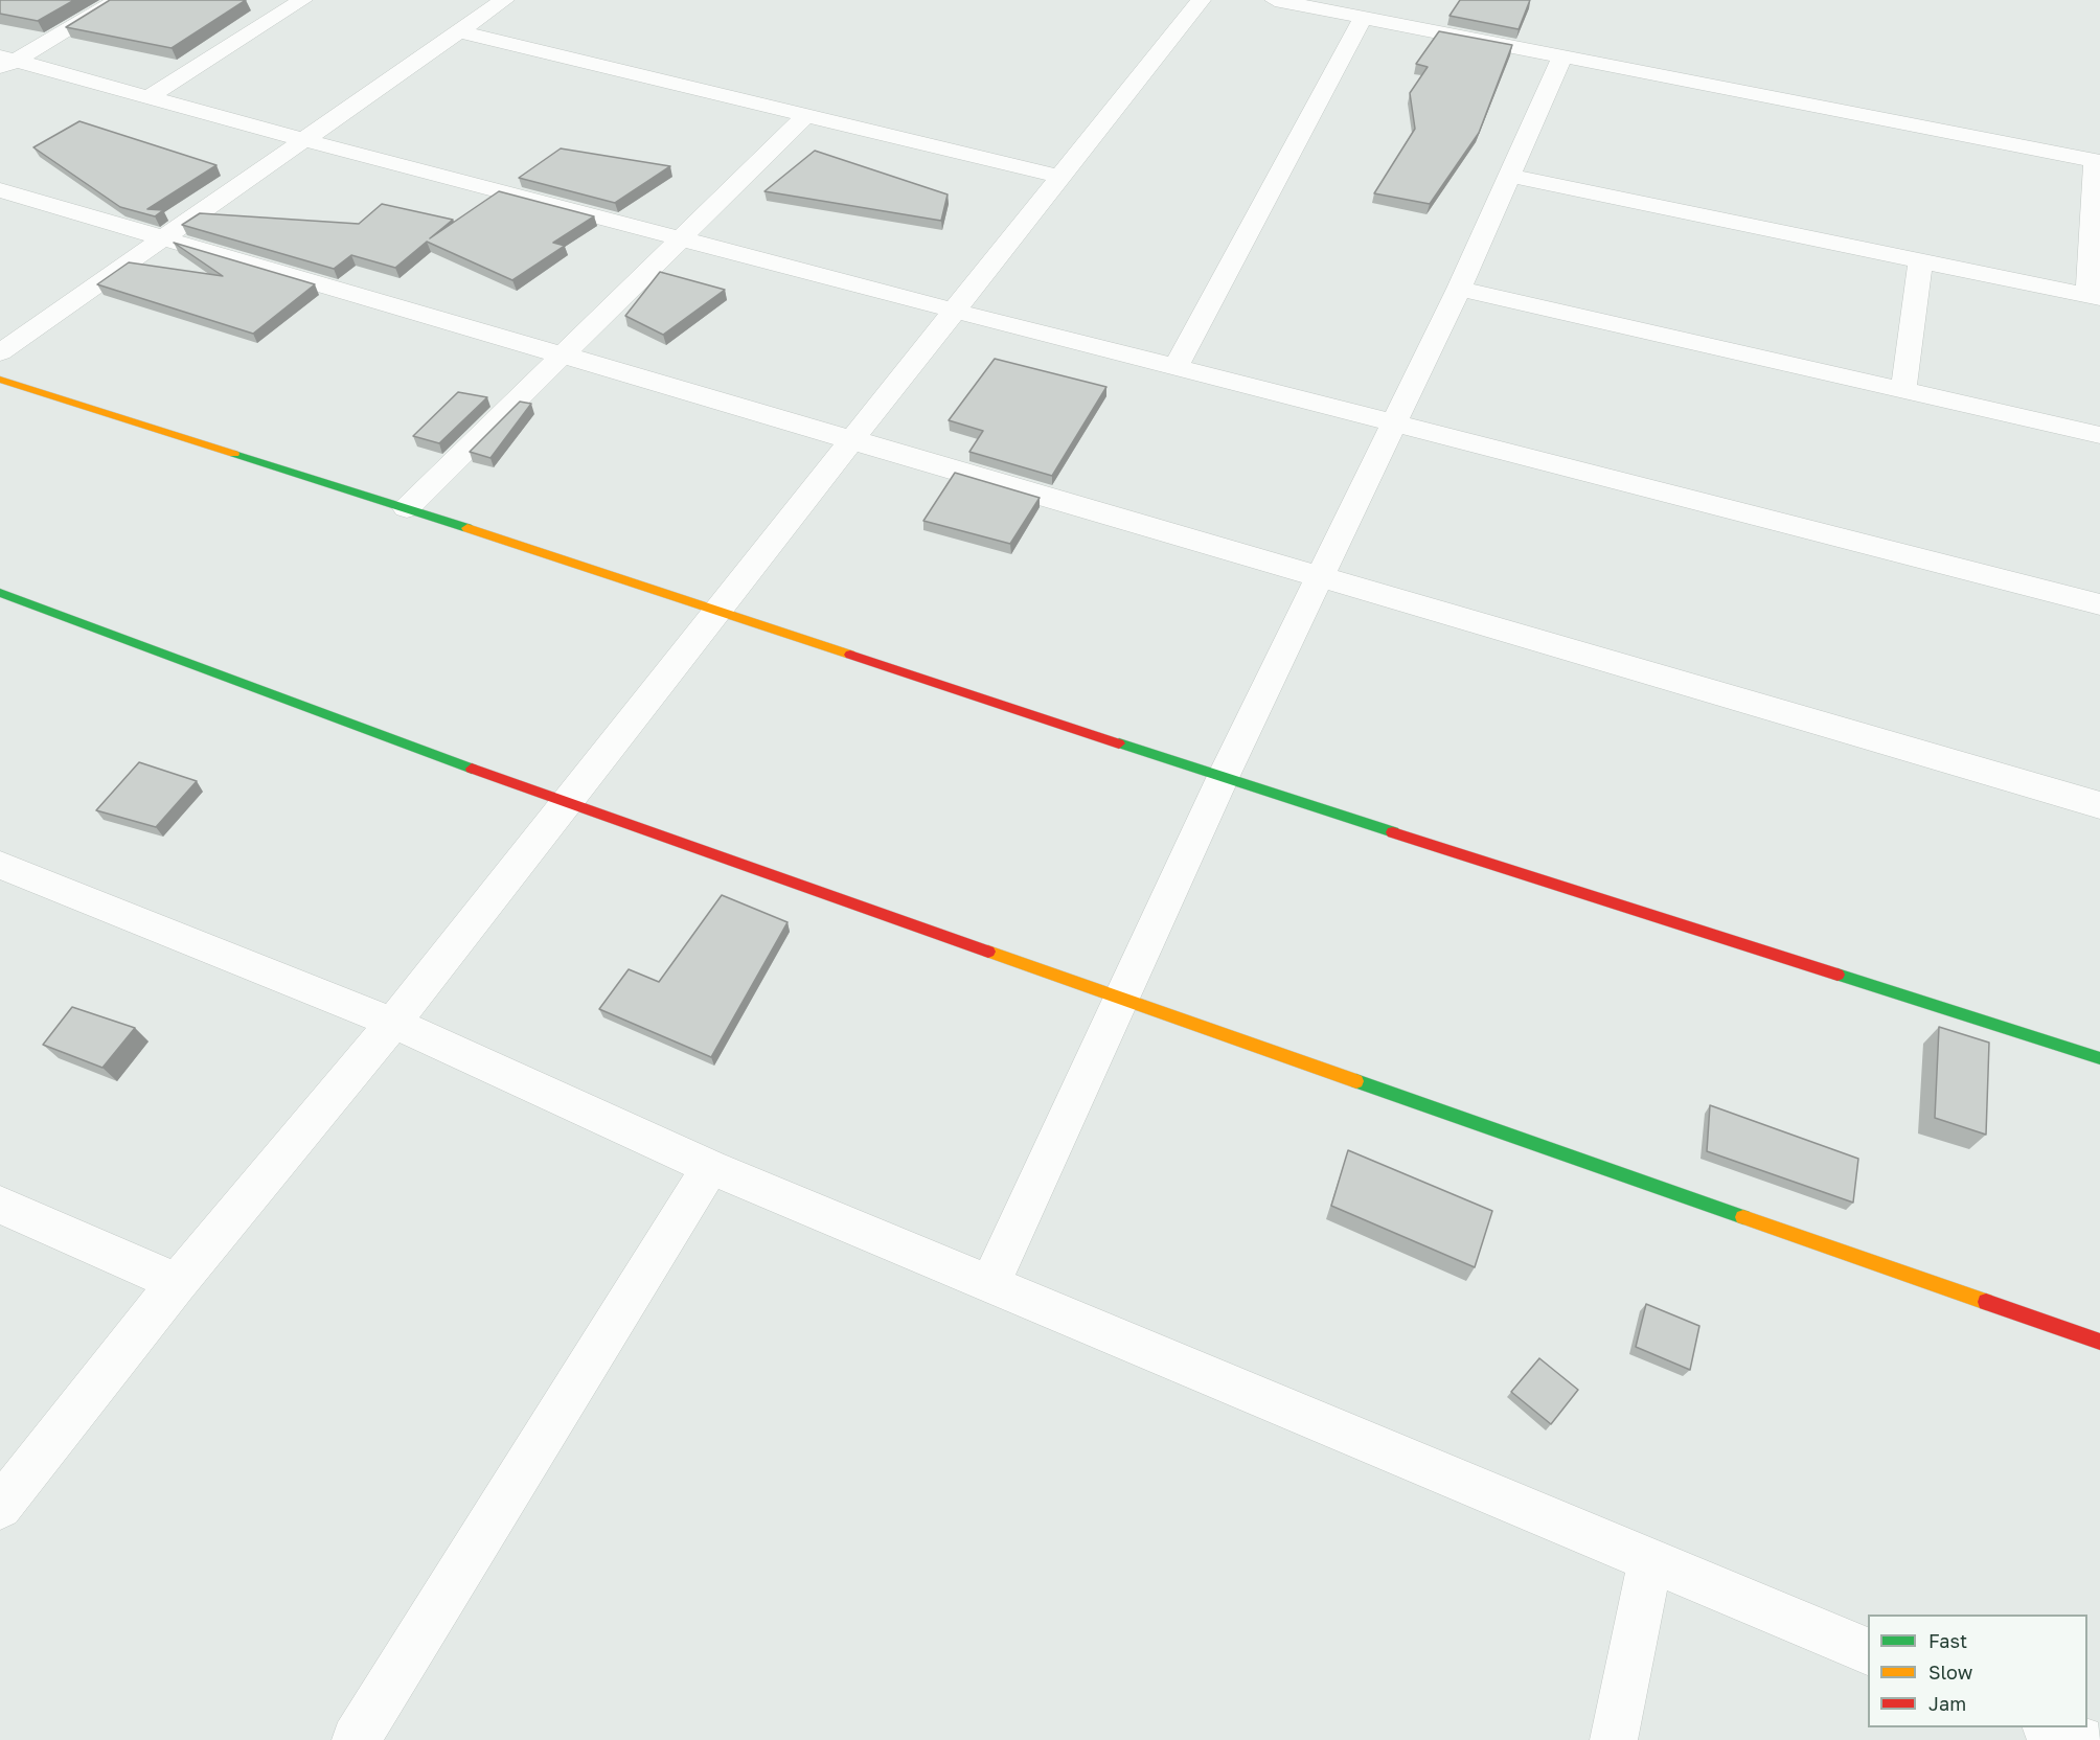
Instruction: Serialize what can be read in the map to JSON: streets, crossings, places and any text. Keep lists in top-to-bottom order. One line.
{"legend":["Fast","Slow","Jam"]}
